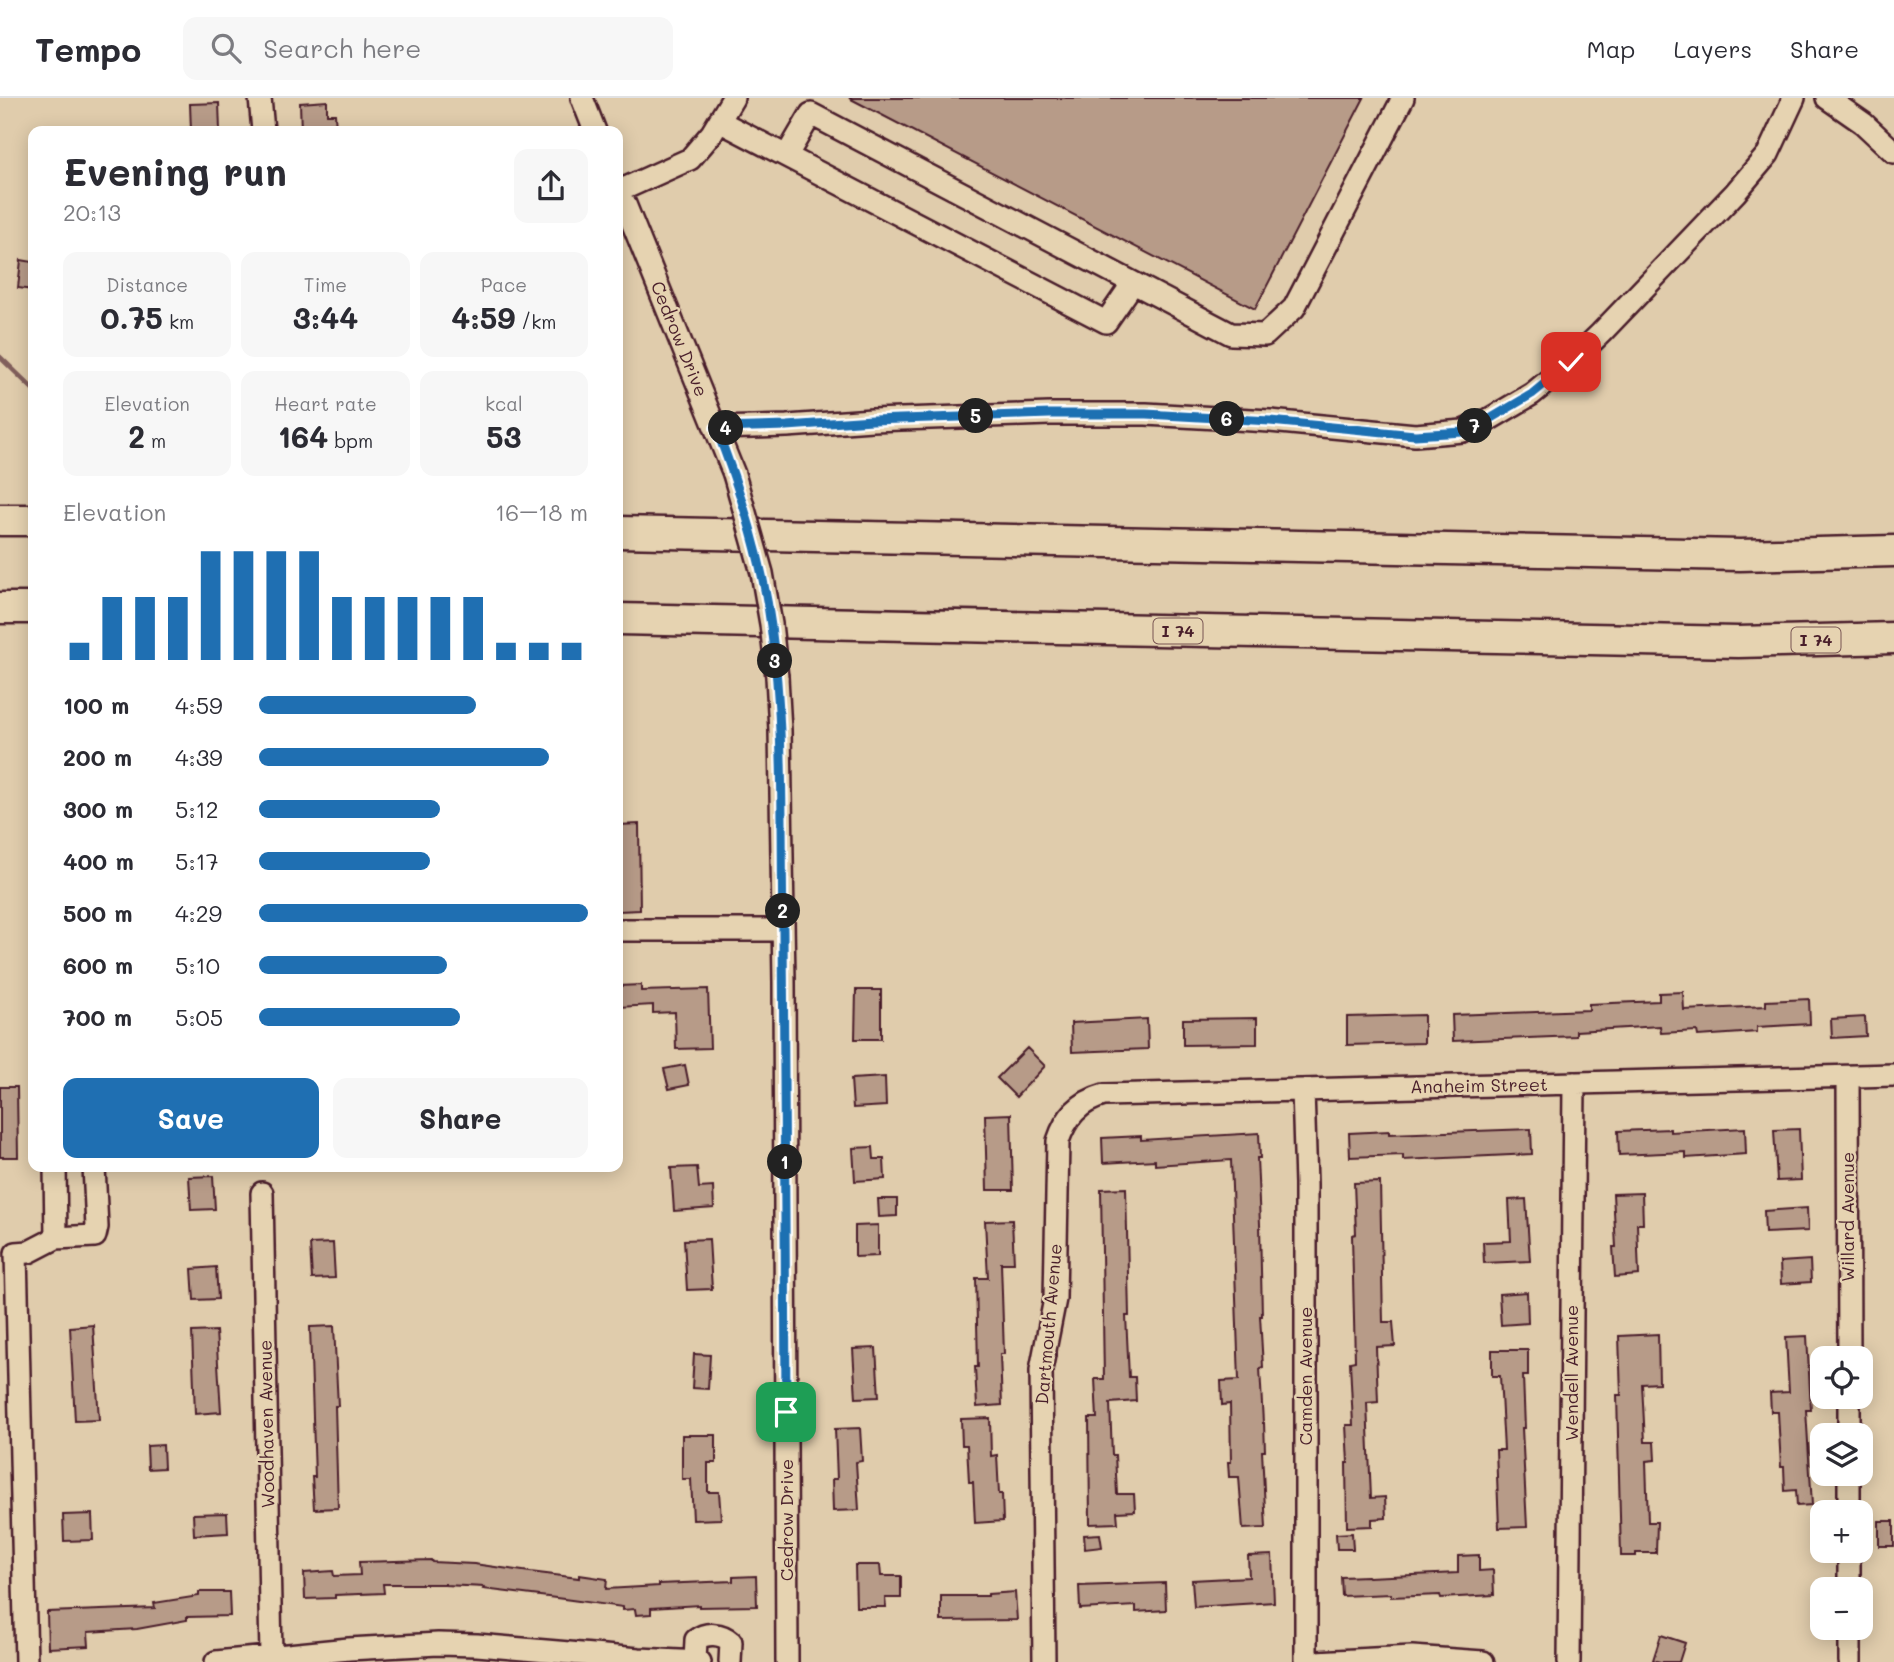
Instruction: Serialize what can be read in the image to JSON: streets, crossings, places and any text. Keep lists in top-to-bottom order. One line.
{"streets":{"highway":["I 74"],"street":["Cedrow Drive","Anaheim Street","Willard Avenue","Dartmouth Avenue","Wendell Avenue","Camden Avenue","Woodhaven Avenue"]},"crossings":[["Anaheim Street","Willard Avenue"],["Anaheim Street","Dartmouth Avenue"],["Anaheim Street","Wendell Avenue"],["Anaheim Street","Camden Avenue"]],"page":{"header":"Tempo","search":"Search here","nav":["Map","Layers","Share"],"heading":["Evening run","20:13"],"stats":[["Distance","0.75 km"],["Time","3:44"],["Pace","4:59 /km"],["Elevation","2 m"],["Heart rate","164 bpm"],["kcal","53"]],"pins":["5","6","7","4","3","2","1"],"chart":["Elevation","16–18 m"],"list":[{"name":"100 m","note":"4:59"},{"name":"200 m","note":"4:39"},{"name":"300 m","note":"5:12"},{"name":"400 m","note":"5:17"},{"name":"500 m","note":"4:29"},{"name":"600 m","note":"5:10"},{"name":"700 m","note":"5:05"}],"buttons":["Save","Share"],"map_buttons":["+","−"]}}
